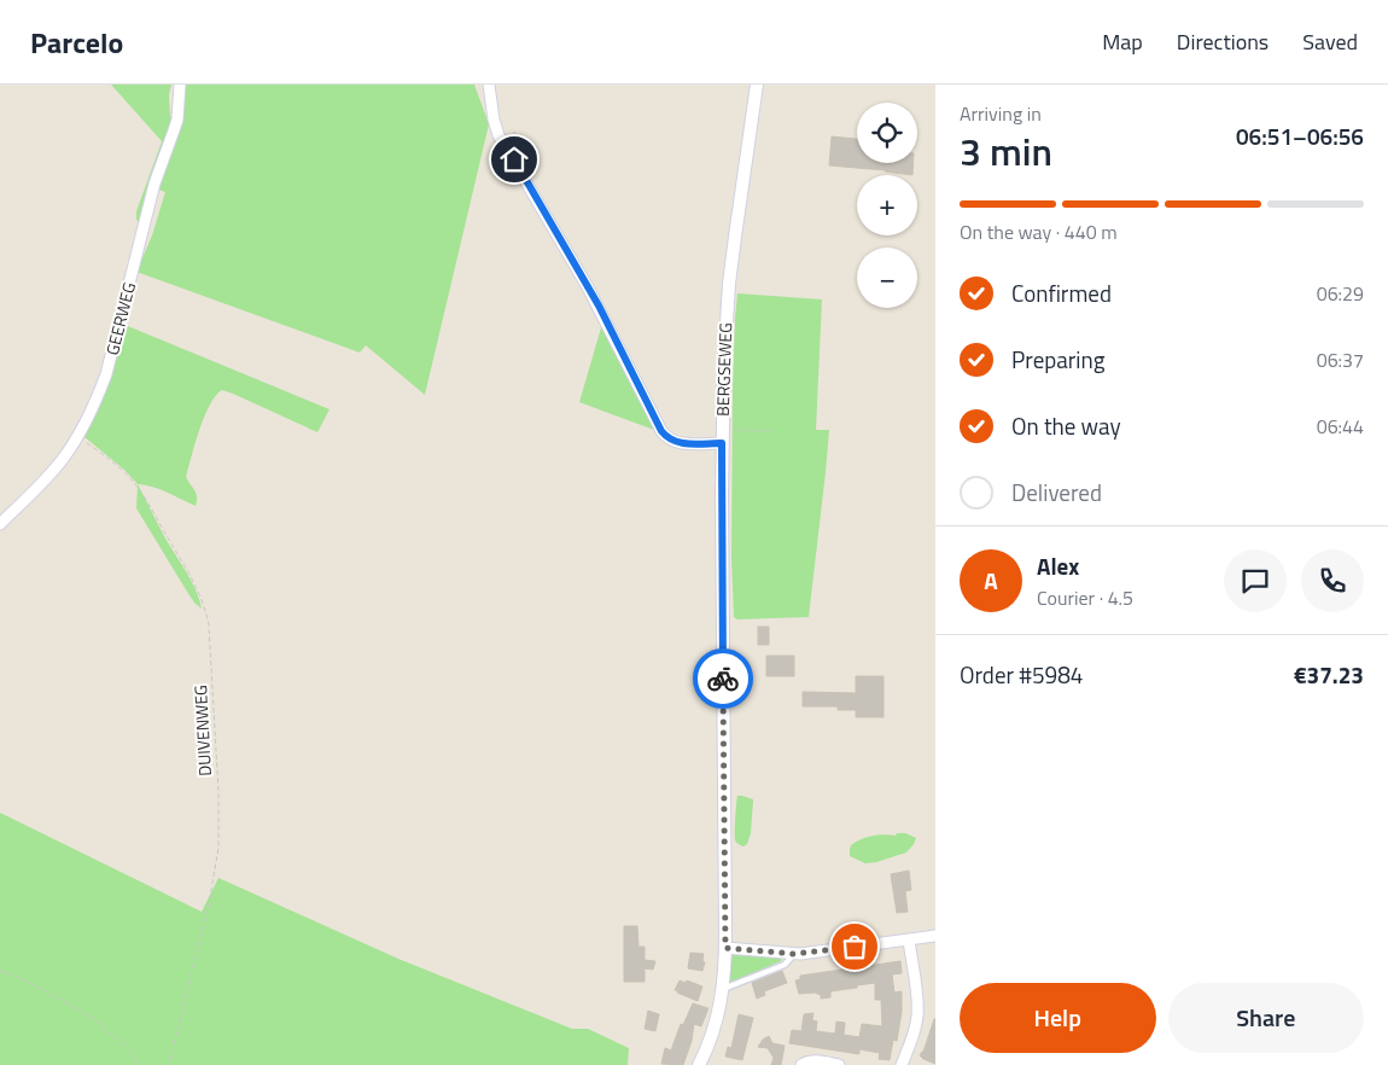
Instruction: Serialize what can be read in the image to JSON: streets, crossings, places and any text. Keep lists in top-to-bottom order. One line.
{"streets":{"street":["GEERWEG","BERGSEWEG"],"path":["DUIVENWEG"]},"crossings":[["GEERWEG","DUIVENWEG"]],"page":{"header":"Parcelo","nav":["Map","Directions","Saved"],"heading":["3 min","Arriving in","06:51–06:56"],"panel":["Alex","Courier · 4.5","Order #5984","€37.23"],"map_buttons":["+","−"],"bar":"On the way · 440 m","list":[["Confirmed","06:29"],["Preparing","06:37"],["On the way","06:44"],"Delivered"],"round":"A","buttons":["Help","Share"]}}
